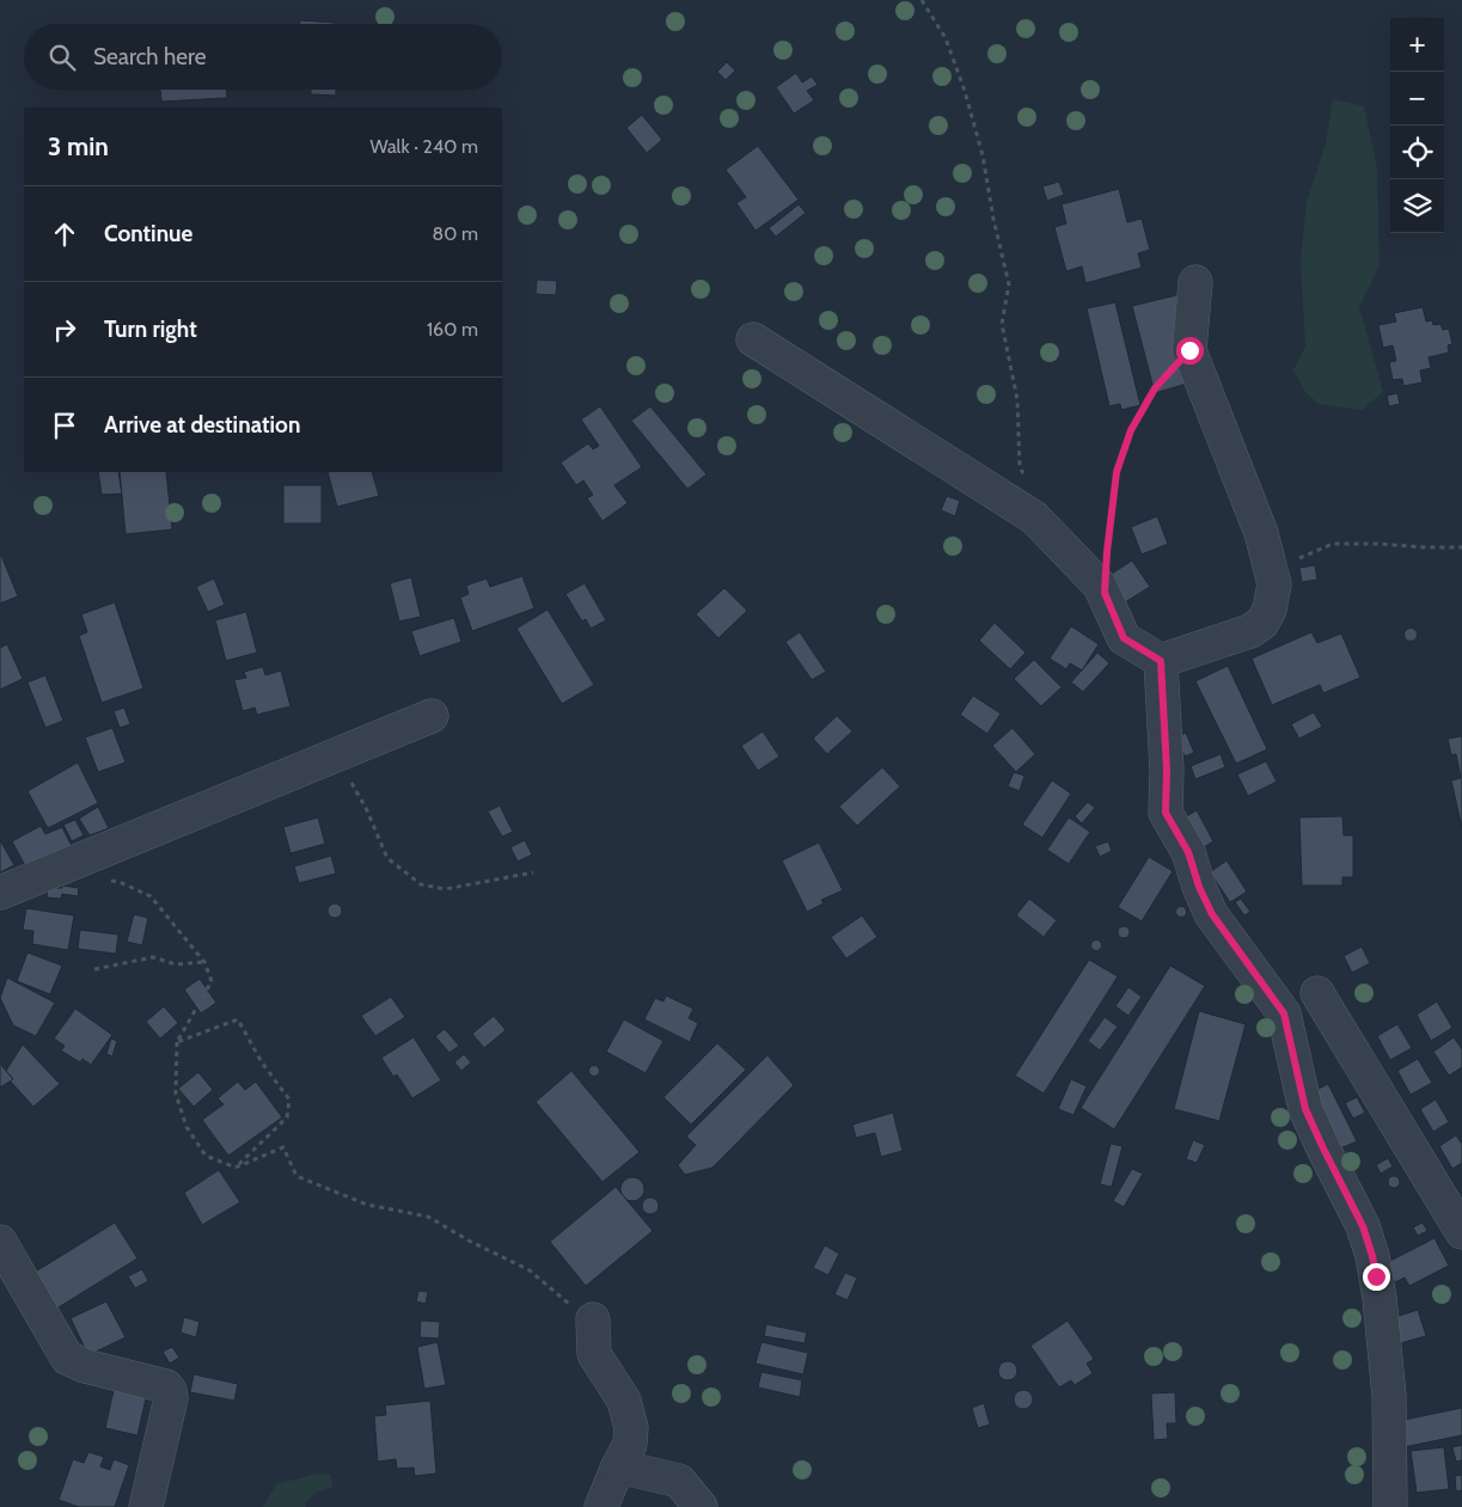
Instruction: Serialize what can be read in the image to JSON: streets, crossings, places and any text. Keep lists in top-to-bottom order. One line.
{"page":{"map_buttons":["+","−"],"search":"Search here","heading":["3 min","Walk · 240 m"],"list":[["Continue","80 m"],["Turn right","160 m"],"Arrive at destination"]}}
